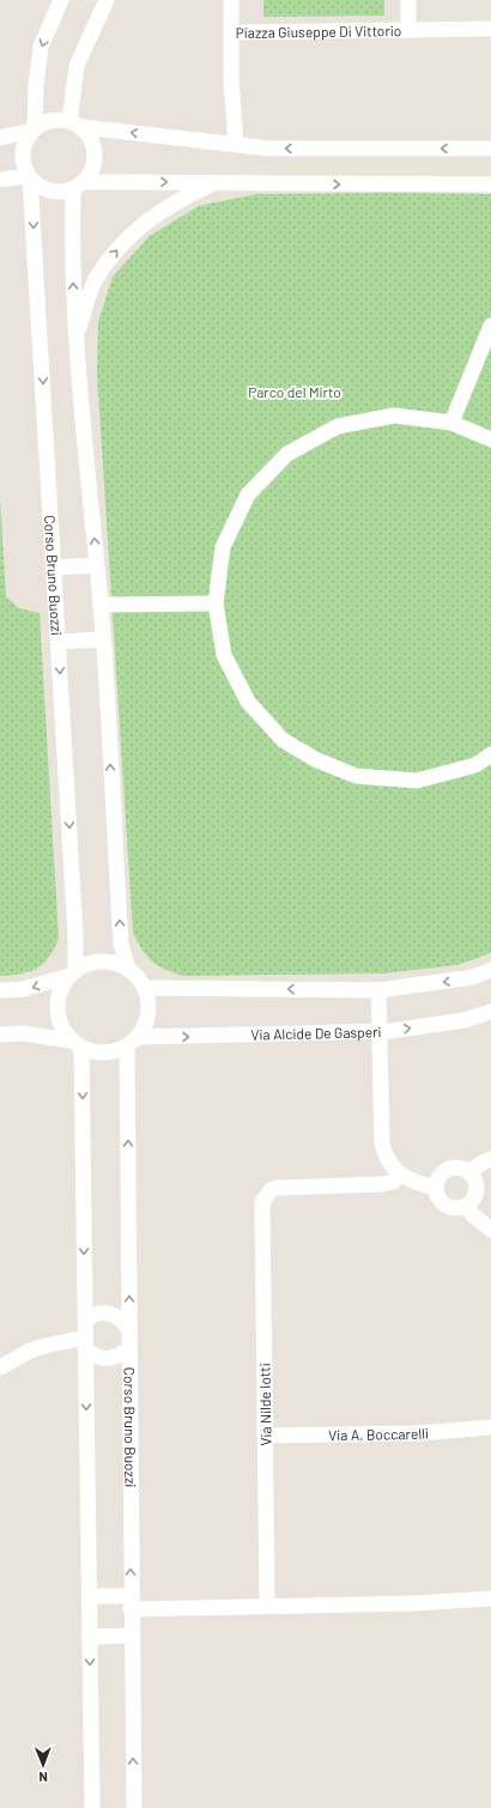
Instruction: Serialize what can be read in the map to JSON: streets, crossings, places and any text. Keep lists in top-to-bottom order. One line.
{"streets":{"street":["Piazza Giuseppe Di Vittorio","Corso Bruno Buozzi","Via Alcide De Gasperi","Via Nilde Iotti","Via A. Boccarelli"]},"crossings":[["Corso Bruno Buozzi","Via Alcide De Gasperi"],["Via Nilde Iotti","Via A. Boccarelli"]],"parks":["Parco del Mirto"],"north":"bottom"}
